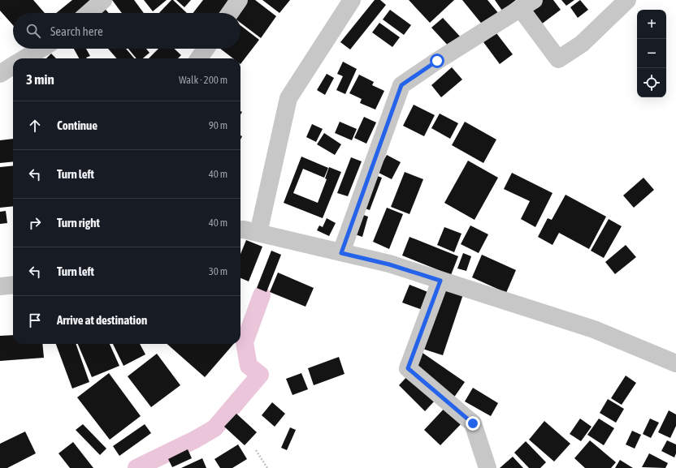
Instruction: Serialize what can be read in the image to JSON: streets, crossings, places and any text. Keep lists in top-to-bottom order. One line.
{"page":{"map_buttons":["+","−"],"search":"Search here","heading":["3 min","Walk · 200 m"],"list":[["Continue","90 m"],["Turn left","40 m"],["Turn right","40 m"],["Turn left","30 m"],"Arrive at destination"]}}
